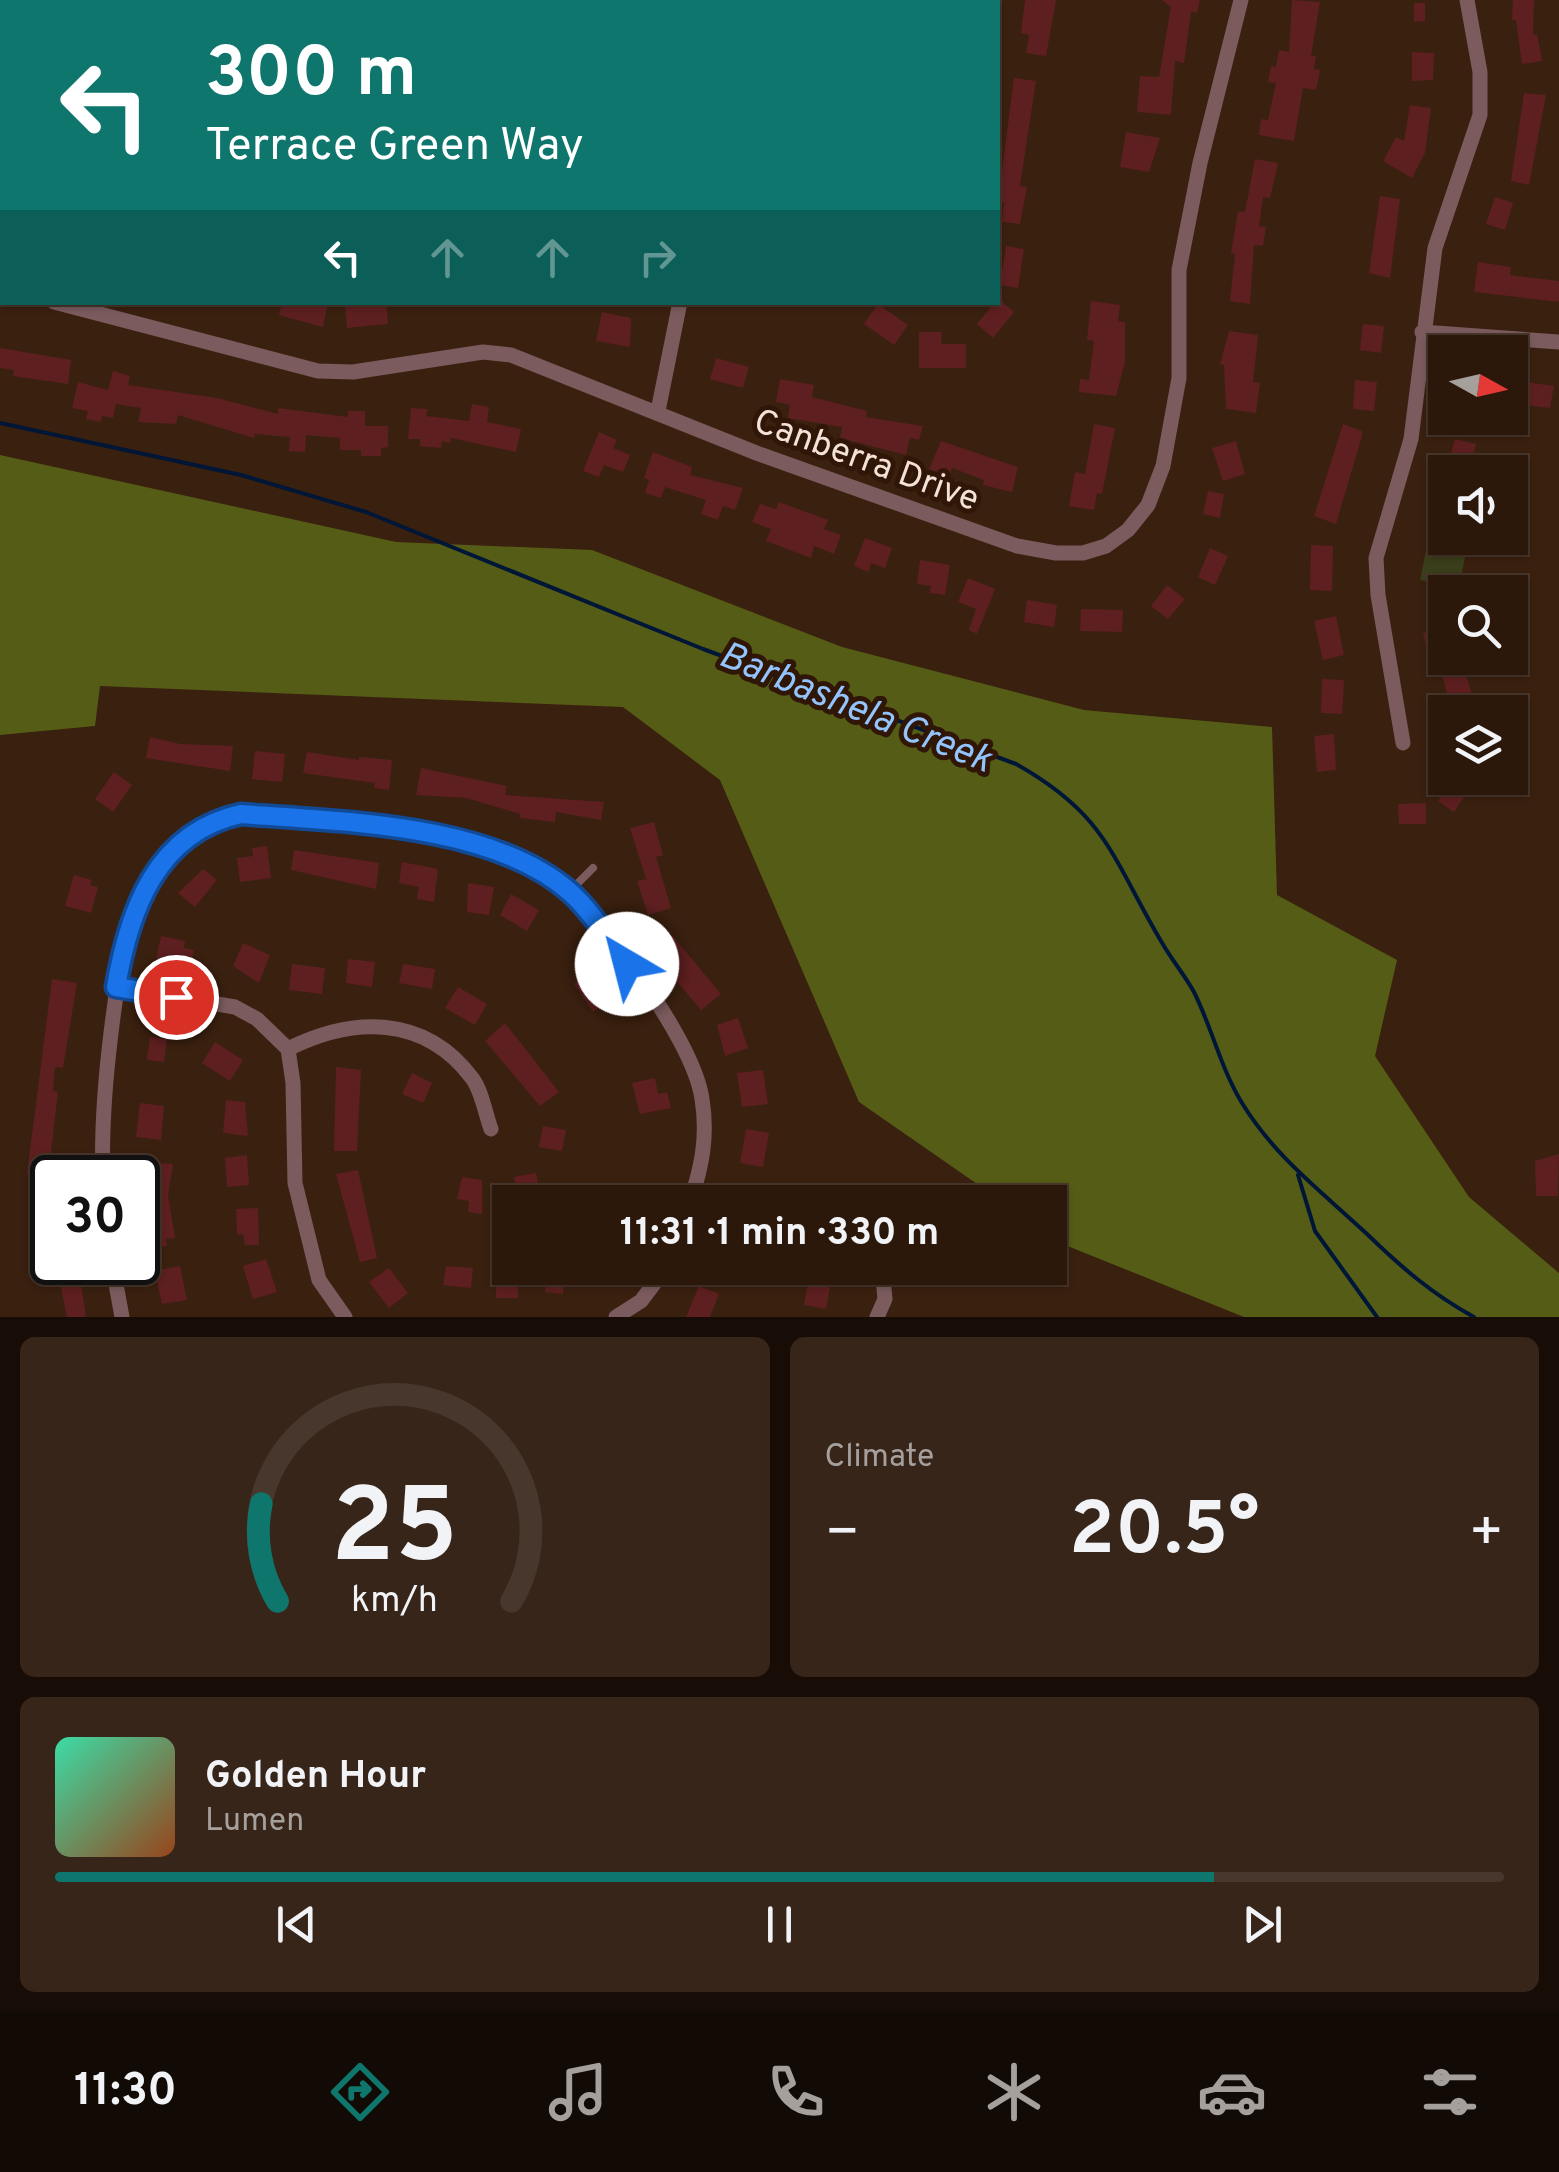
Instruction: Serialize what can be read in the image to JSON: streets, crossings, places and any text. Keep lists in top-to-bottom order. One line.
{"streets":{"street":["Canberra Drive"]},"water":["Barbashela Creek"],"north":"right","page":{"turn":["300 m","Terrace Green Way"],"limit":"30","trip":"11:31 · 1 min · 330 m","tile":"Climate","heat":["−","20.5°","+"],"song":["Golden Hour","Lumen"],"tabs":"11:30","gauge":["25","km/h"]}}
